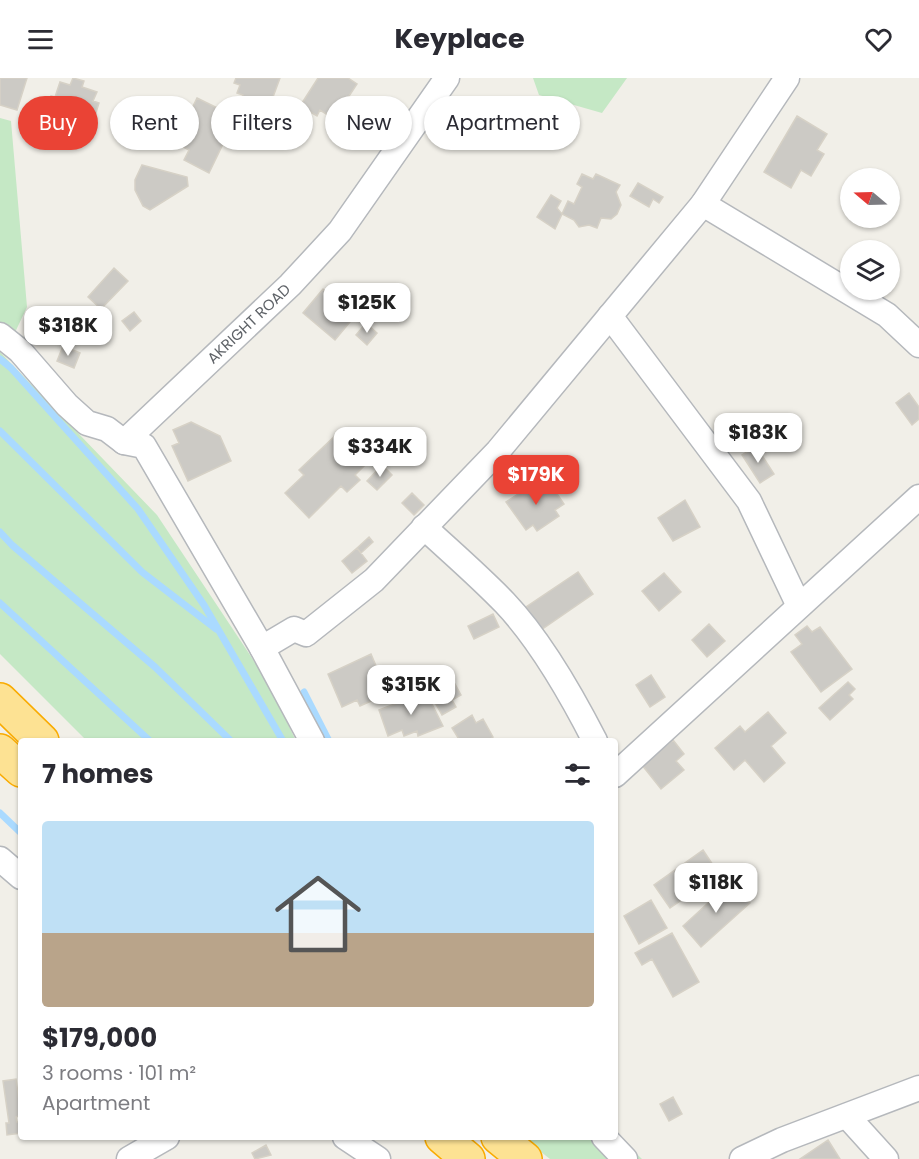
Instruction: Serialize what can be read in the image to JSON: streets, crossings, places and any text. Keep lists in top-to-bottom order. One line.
{"streets":{"street":["AKRIGHT ROAD"]},"north":"left","page":{"header":"Keyplace","chip":["Buy","Rent","Filters","New","Apartment"],"price":["$125K","$318K","$183K","$334K","$179K","$315K","$118K"],"heading":"7 homes","list":[{"name":"$179,000","note":"3 rooms · 101 m² · Apartment"}]}}
